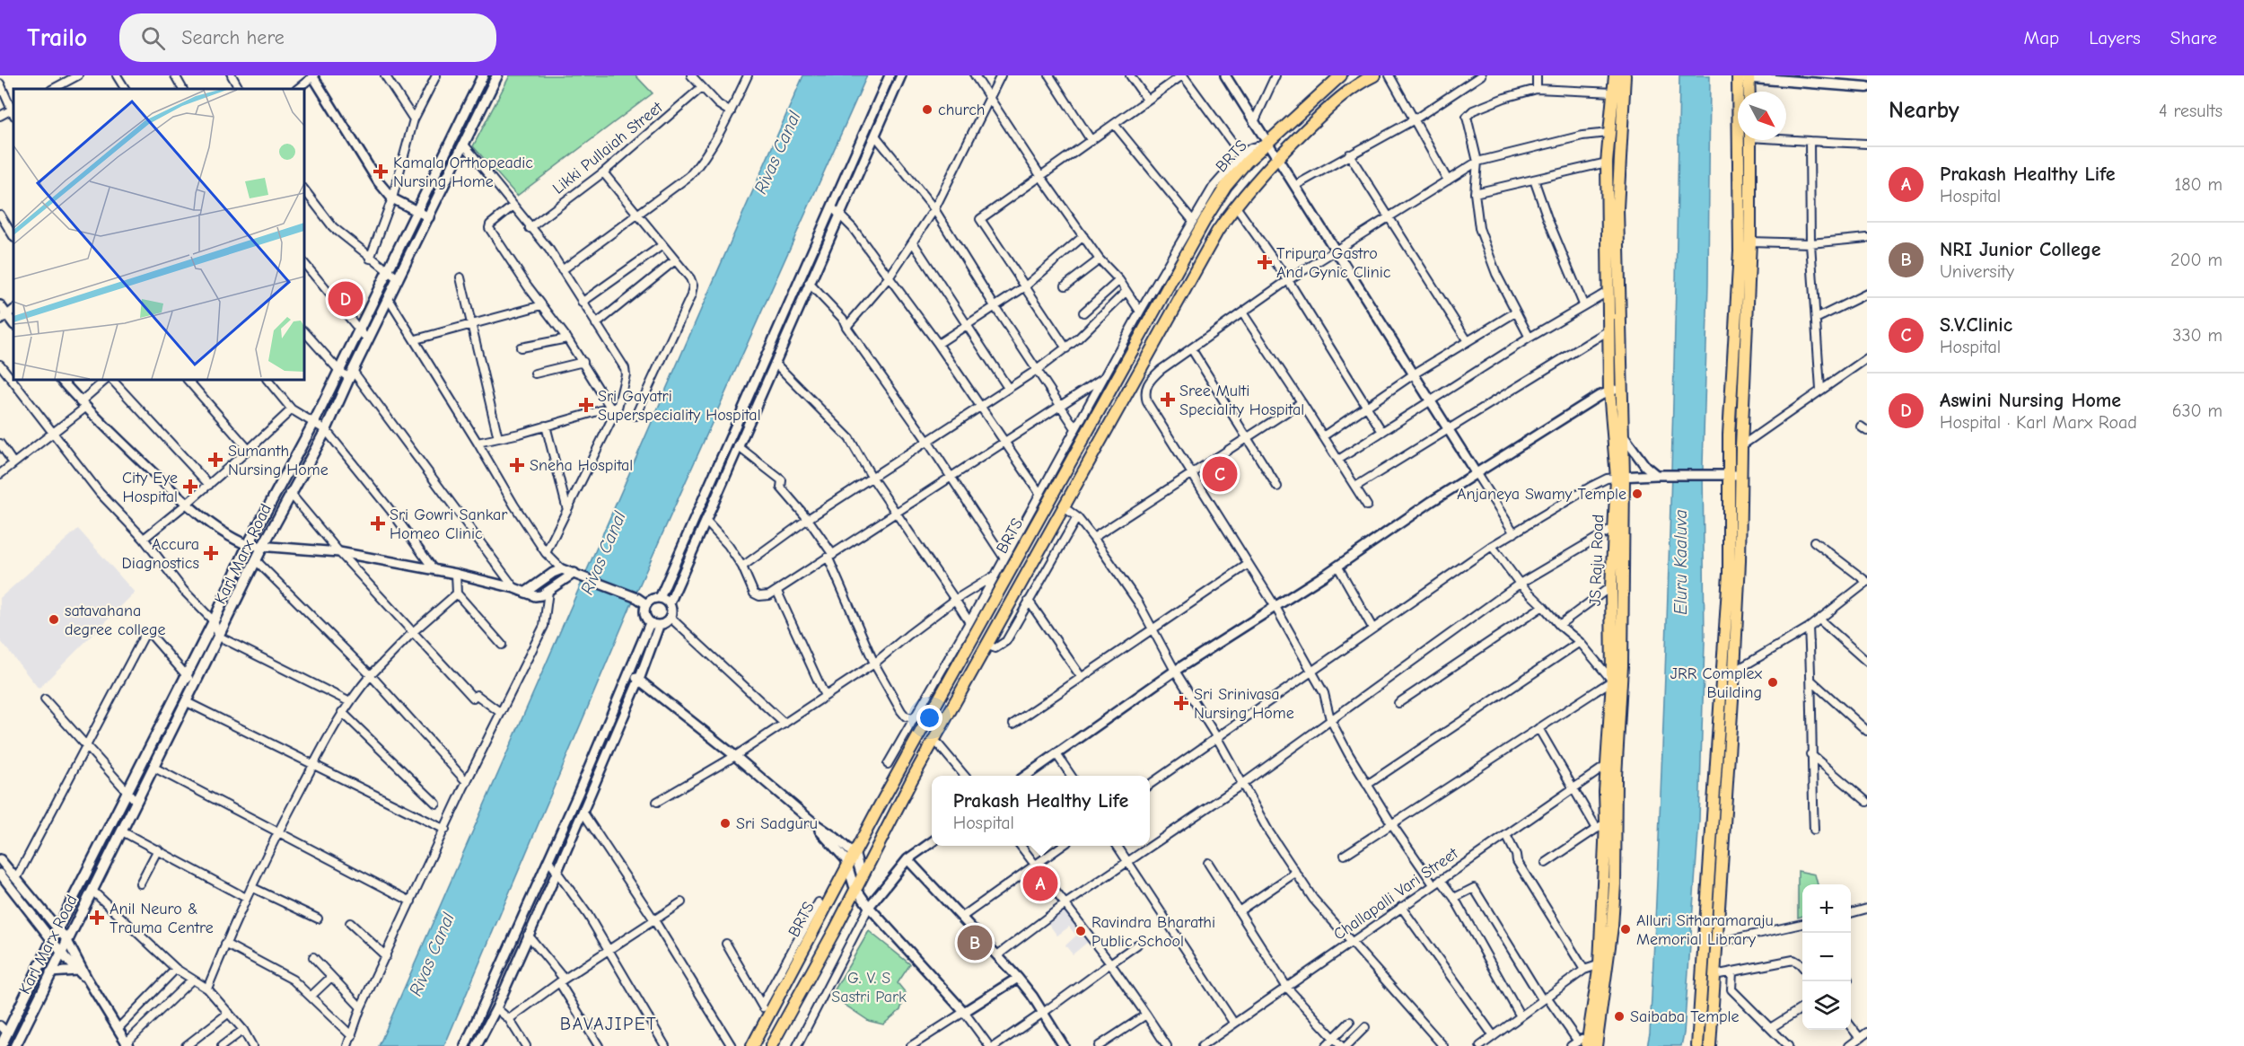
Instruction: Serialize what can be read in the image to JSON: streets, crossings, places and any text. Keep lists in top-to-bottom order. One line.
{"streets":{"main road":["BRTS","Karl Marx Road","JS Raju Road"],"street":["Likki Pullaiah Street","Challapalli Vari Street"]},"crossings":[["JS Raju Road","Challapalli Vari Street"]],"districts":["BAVAJIPET"],"water":["Rivas Canal","Eluru Kaaluva"],"parks":["G. V. S Sastri Park"],"places":{"other":["church","Anjaneya Swamy Temple","satavahana degree college","JRR Complex Building","Sri Sadguru","Alluri Sitharamaraju Memorial Library","Ravindra Bharathi Public School","Saibaba Temple"],"health":["Kamala Orthopeadic Nursing Home","Tripura Gastro And Gynic Clinic","Sree Multi Speciality Hospital","Sri Gayatri Superspeciality Hospital","Sumanth Nursing Home","Sneha Hospital","City Eye Hospital","Sri Gowri Sankar Homeo Clinic","Accura Diagnostics","Sri Srinivasa Nursing Home","Anil Neuro & Trauma Centre"]},"north":"bottom right","page":{"header":"Trailo","search":"Search here","nav":["Map","Layers","Share"],"heading":["Nearby","4 results"],"list":[{"mark":"A","name":"Prakash Healthy Life","note":"Hospital","value":"180 m"},{"mark":"B","name":"NRI Junior College","note":"University","value":"200 m"},{"mark":"C","name":"S.V.Clinic","note":"Hospital","value":"330 m"},{"mark":"D","name":"Aswini Nursing Home","note":"Hospital · Karl Marx Road","value":"630 m"}],"pins":["D","C","A","B"],"popup":["Prakash Healthy Life","Hospital"],"map_buttons":["+","−"]}}
